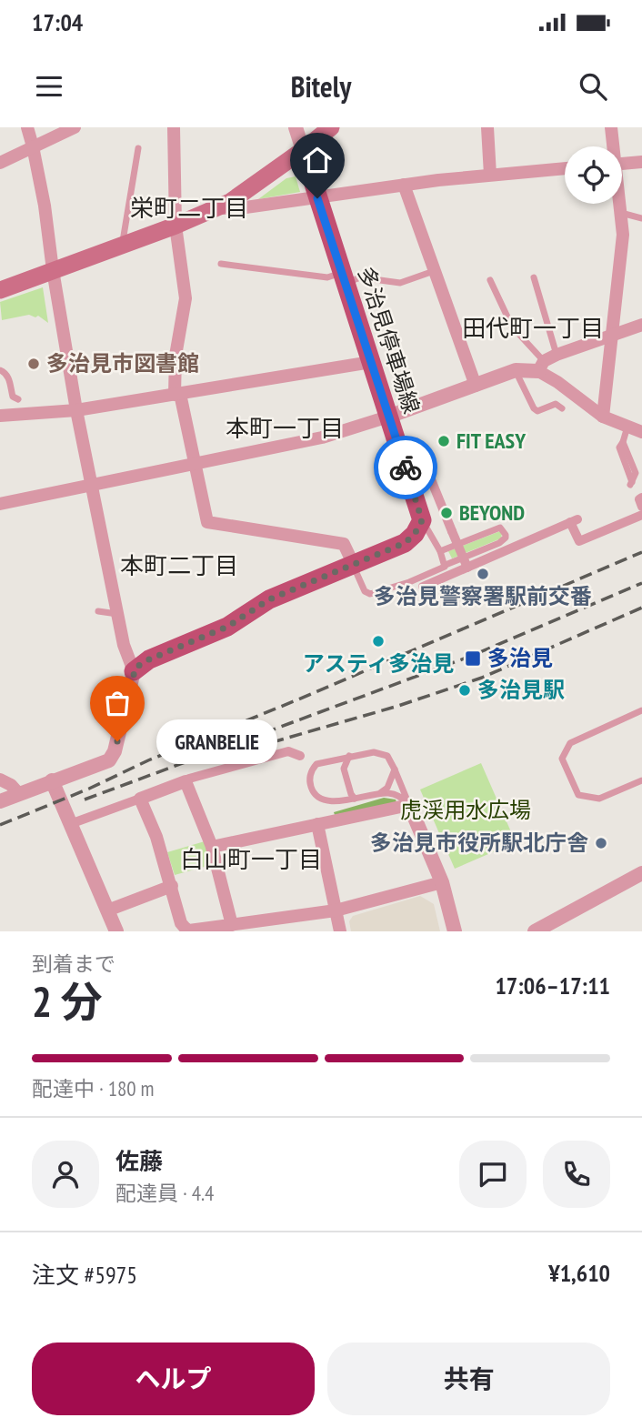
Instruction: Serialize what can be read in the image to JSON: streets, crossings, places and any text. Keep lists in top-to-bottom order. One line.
{"streets":{"main road":["多治見停車場線"]},"districts":["栄町二丁目","田代町一丁目","本町一丁目","本町二丁目","白山町一丁目"],"parks":["虎渓用水広場"],"places":{"other":["多治見市図書館","FIT EASY","BEYOND","多治見警察署駅前交番","アスティ多治見","多治見駅","GRANBELIE","多治見市役所駅北庁舎"],"transit":["多治見"]},"page":{"status":"17:04","header":"Bitely","bubble":"GRANBELIE","heading":["2 分","到着まで","17:06–17:11"],"panel":["佐藤","配達員 · 4.4","注文 #5975","¥1,610"],"bar":"配達中 · 180 m","buttons":["ヘルプ","共有"]}}
